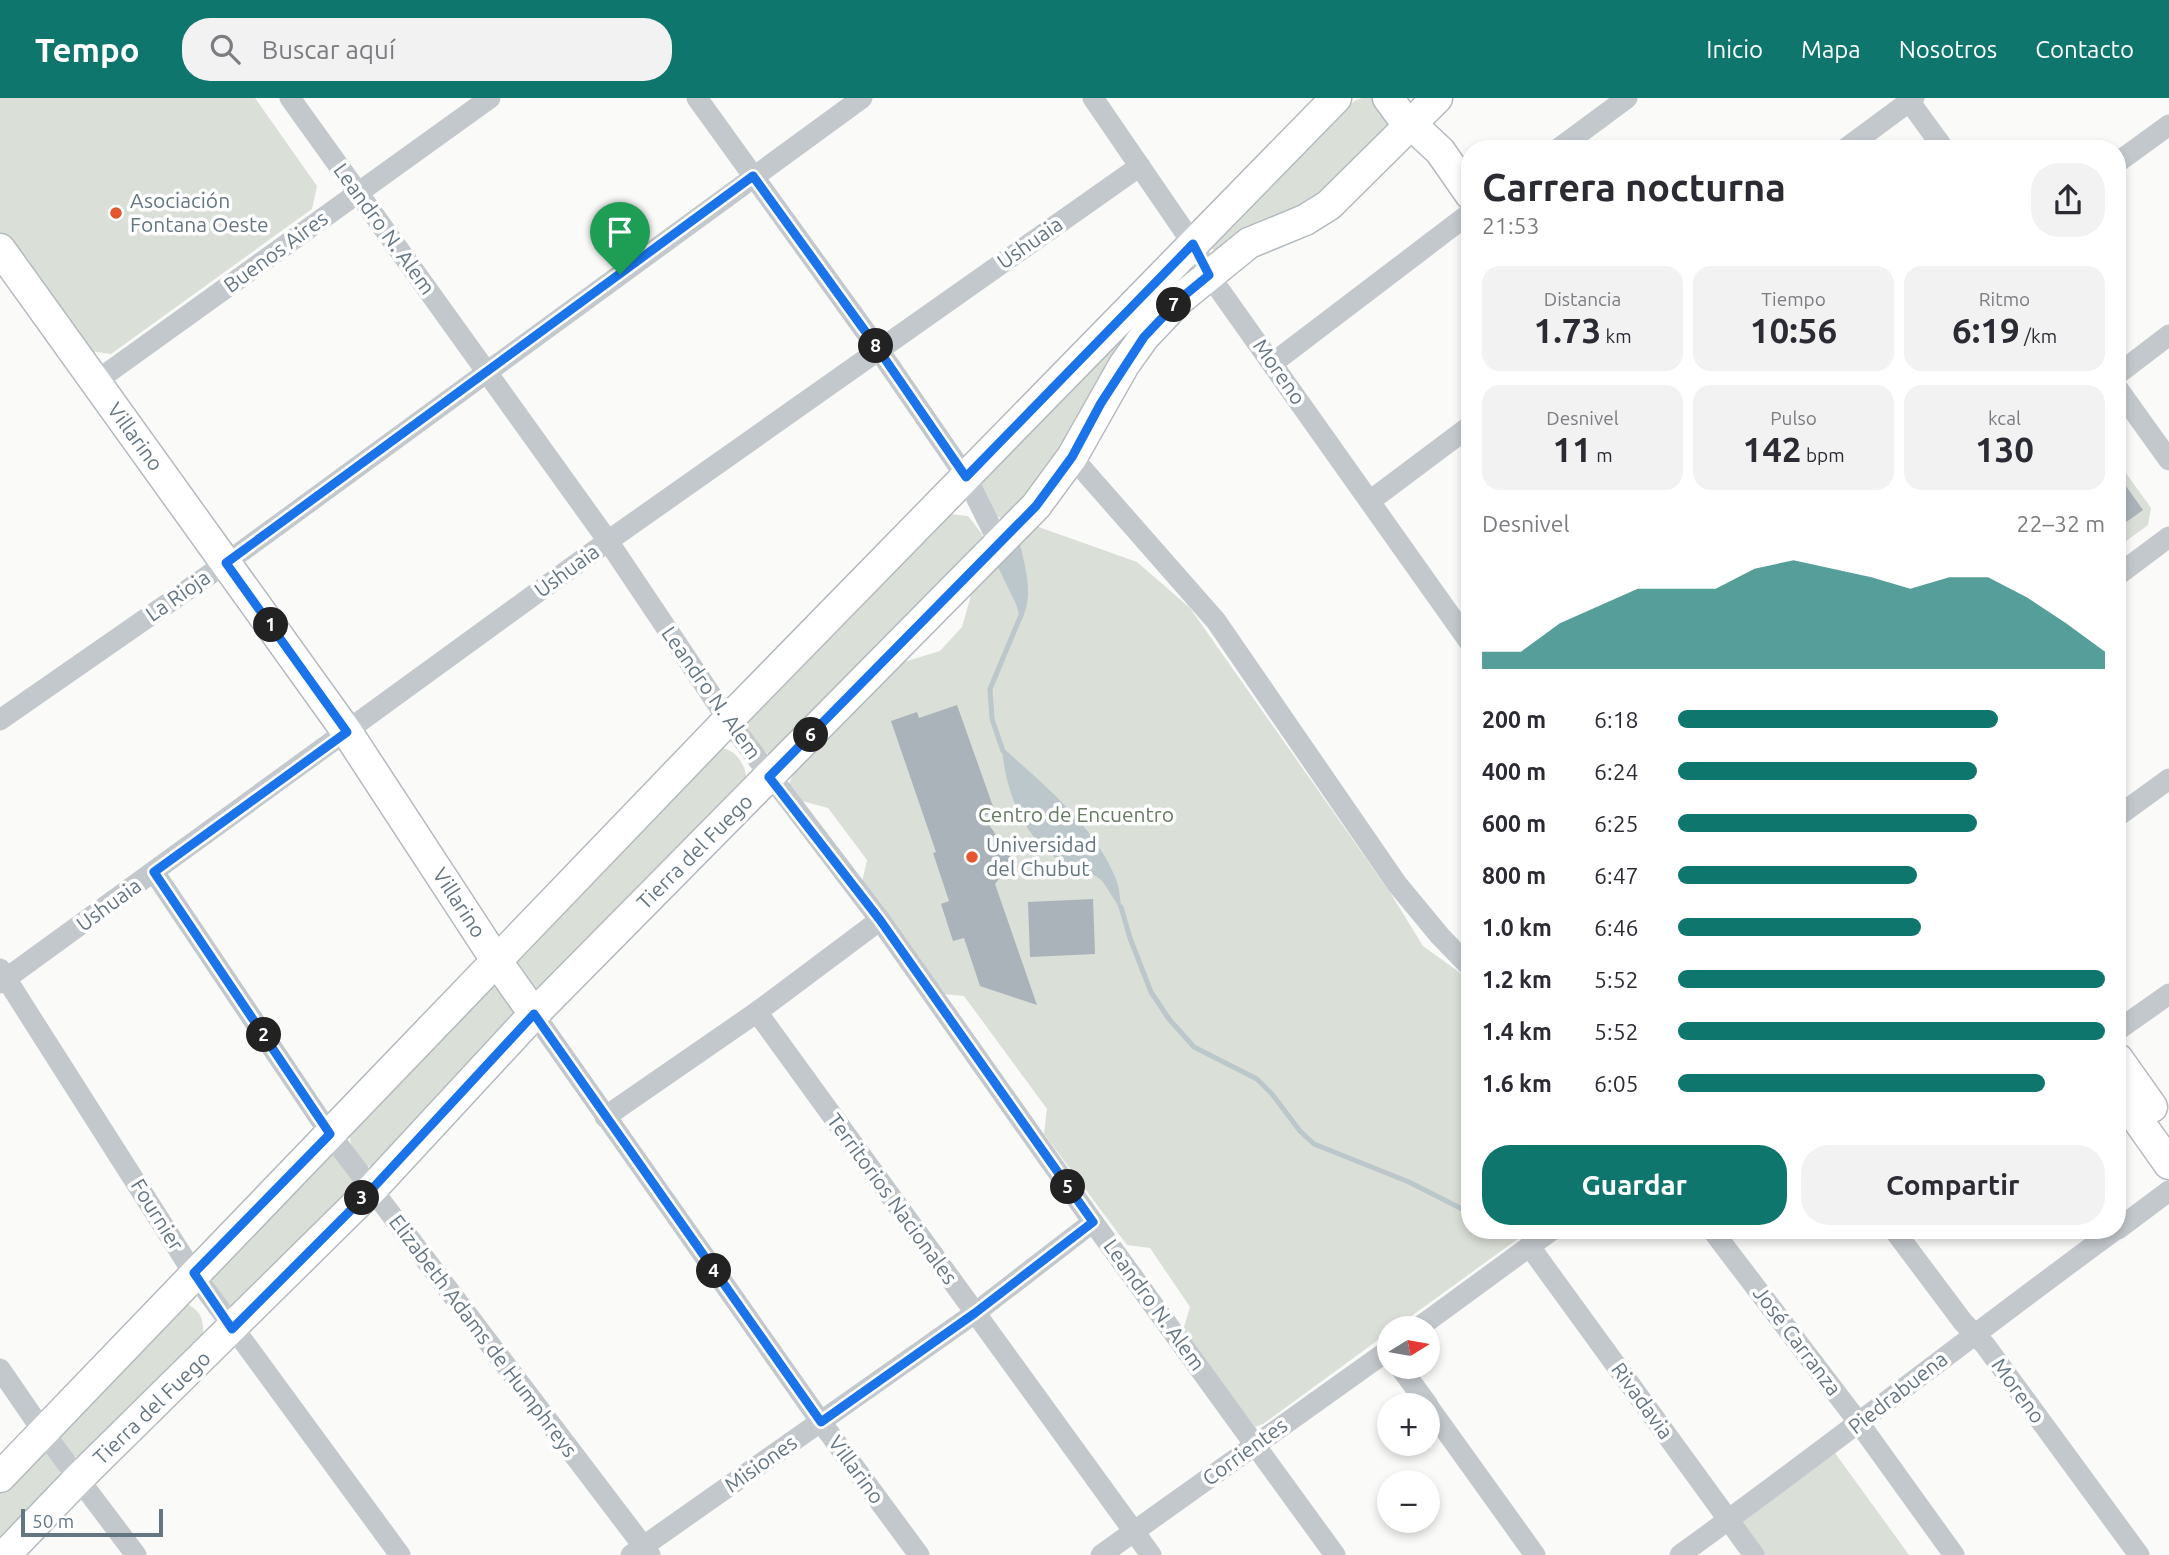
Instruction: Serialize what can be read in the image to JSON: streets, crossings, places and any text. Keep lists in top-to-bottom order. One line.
{"streets":{"street":["Leandro N. Alem","Ushuaia","Buenos Aires","Moreno","Villarino","La Rioja","Tierra del Fuego","Territorios Nacionales","Fournier","Elizabeth Adams de Humphreys","José Carranza","Piedrabuena","Rivadavia","Corrientes","Misiones"]},"crossings":[["Leandro N. Alem","Ushuaia"],["Leandro N. Alem","Buenos Aires"],["Leandro N. Alem","La Rioja"],["Leandro N. Alem","Tierra del Fuego"],["Leandro N. Alem","Corrientes"],["Leandro N. Alem","Misiones"],["Ushuaia","Moreno"],["Ushuaia","Villarino"],["Ushuaia","Fournier"],["Ushuaia","Elizabeth Adams de Humphreys"],["Buenos Aires","Villarino"],["Moreno","Tierra del Fuego"],["Moreno","Piedrabuena"],["Villarino","La Rioja"],["Villarino","Tierra del Fuego"],["Villarino","Misiones"],["Tierra del Fuego","Fournier"],["Tierra del Fuego","Elizabeth Adams de Humphreys"],["Territorios Nacionales","Corrientes"],["Territorios Nacionales","Misiones"],["Elizabeth Adams de Humphreys","Misiones"],["José Carranza","Piedrabuena"],["Piedrabuena","Rivadavia"]],"parks":["Centro de Encuentro"],"places":["Asociación Fontana Oeste","Universidad del Chubut"],"scale_bar":"50 m","north":"right","page":{"header":"Tempo","search":"Buscar aquí","nav":["Inicio","Mapa","Nosotros","Contacto"],"heading":["Carrera nocturna","21:53"],"stats":[["Distancia","1.73 km"],["Tiempo","10:56"],["Ritmo","6:19 /km"],["Desnivel","11 m"],["Pulso","142 bpm"],["kcal","130"]],"pins":["7","8","1","6","2","5","3","4"],"chart":["Desnivel","22–32 m"],"list":[{"name":"200 m","note":"6:18"},{"name":"400 m","note":"6:24"},{"name":"600 m","note":"6:25"},{"name":"800 m","note":"6:47"},{"name":"1.0 km","note":"6:46"},{"name":"1.2 km","note":"5:52"},{"name":"1.4 km","note":"5:52"},{"name":"1.6 km","note":"6:05"}],"buttons":["Guardar","Compartir"],"map_buttons":["+","−"],"scale":"50 m"}}
